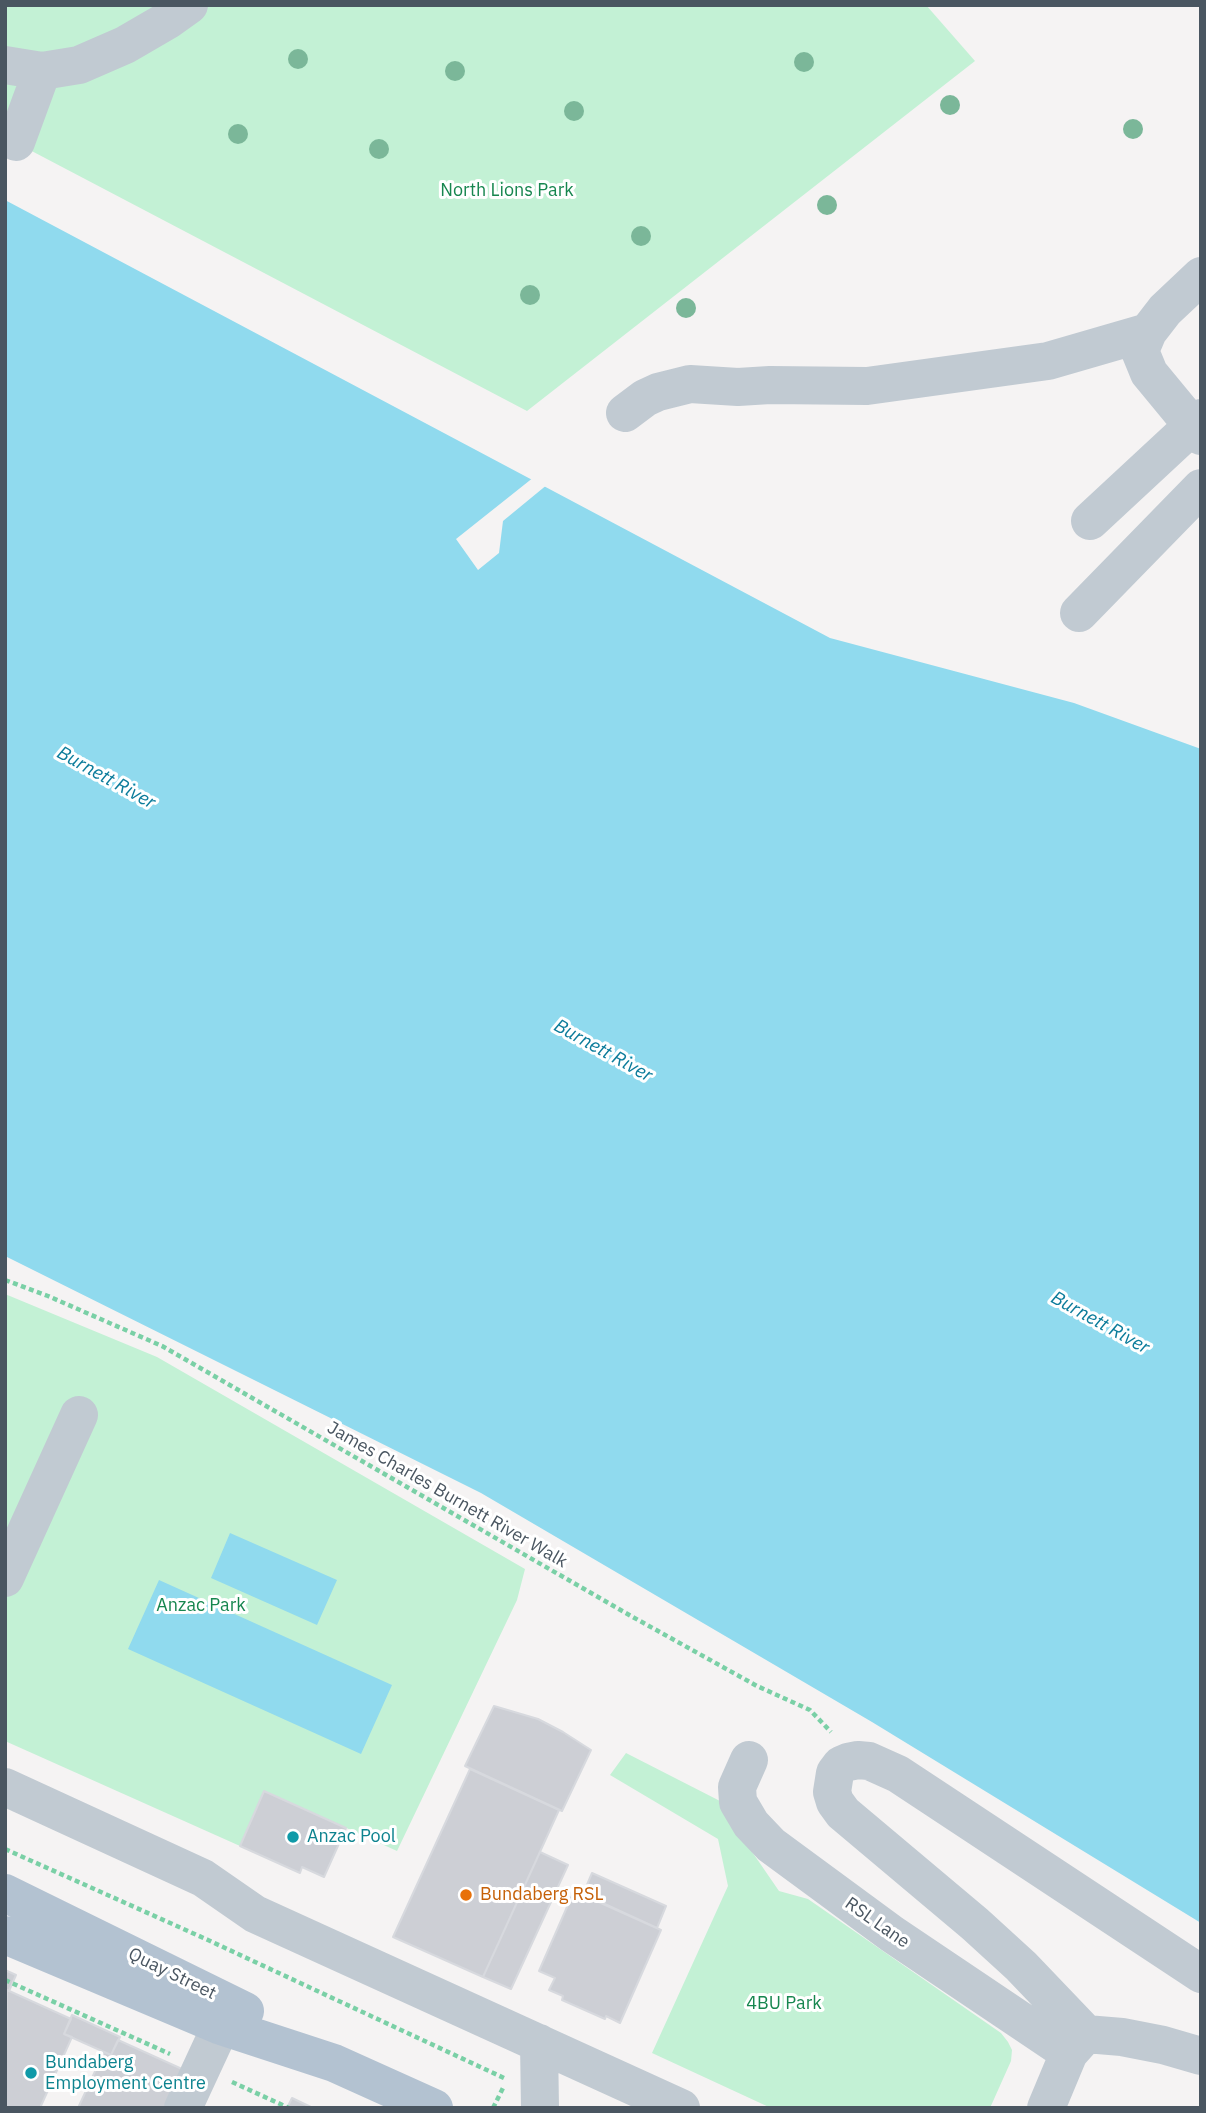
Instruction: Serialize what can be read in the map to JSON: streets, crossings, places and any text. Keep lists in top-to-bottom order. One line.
{"streets":{"main road":["Quay Street"],"street":["RSL Lane"],"path":["James Charles Burnett River Walk"]},"water":["Burnett River"],"parks":["North Lions Park","Anzac Park","4BU Park"],"places":["Anzac Pool","Bundaberg RSL","Bundaberg Employment Centre"]}
